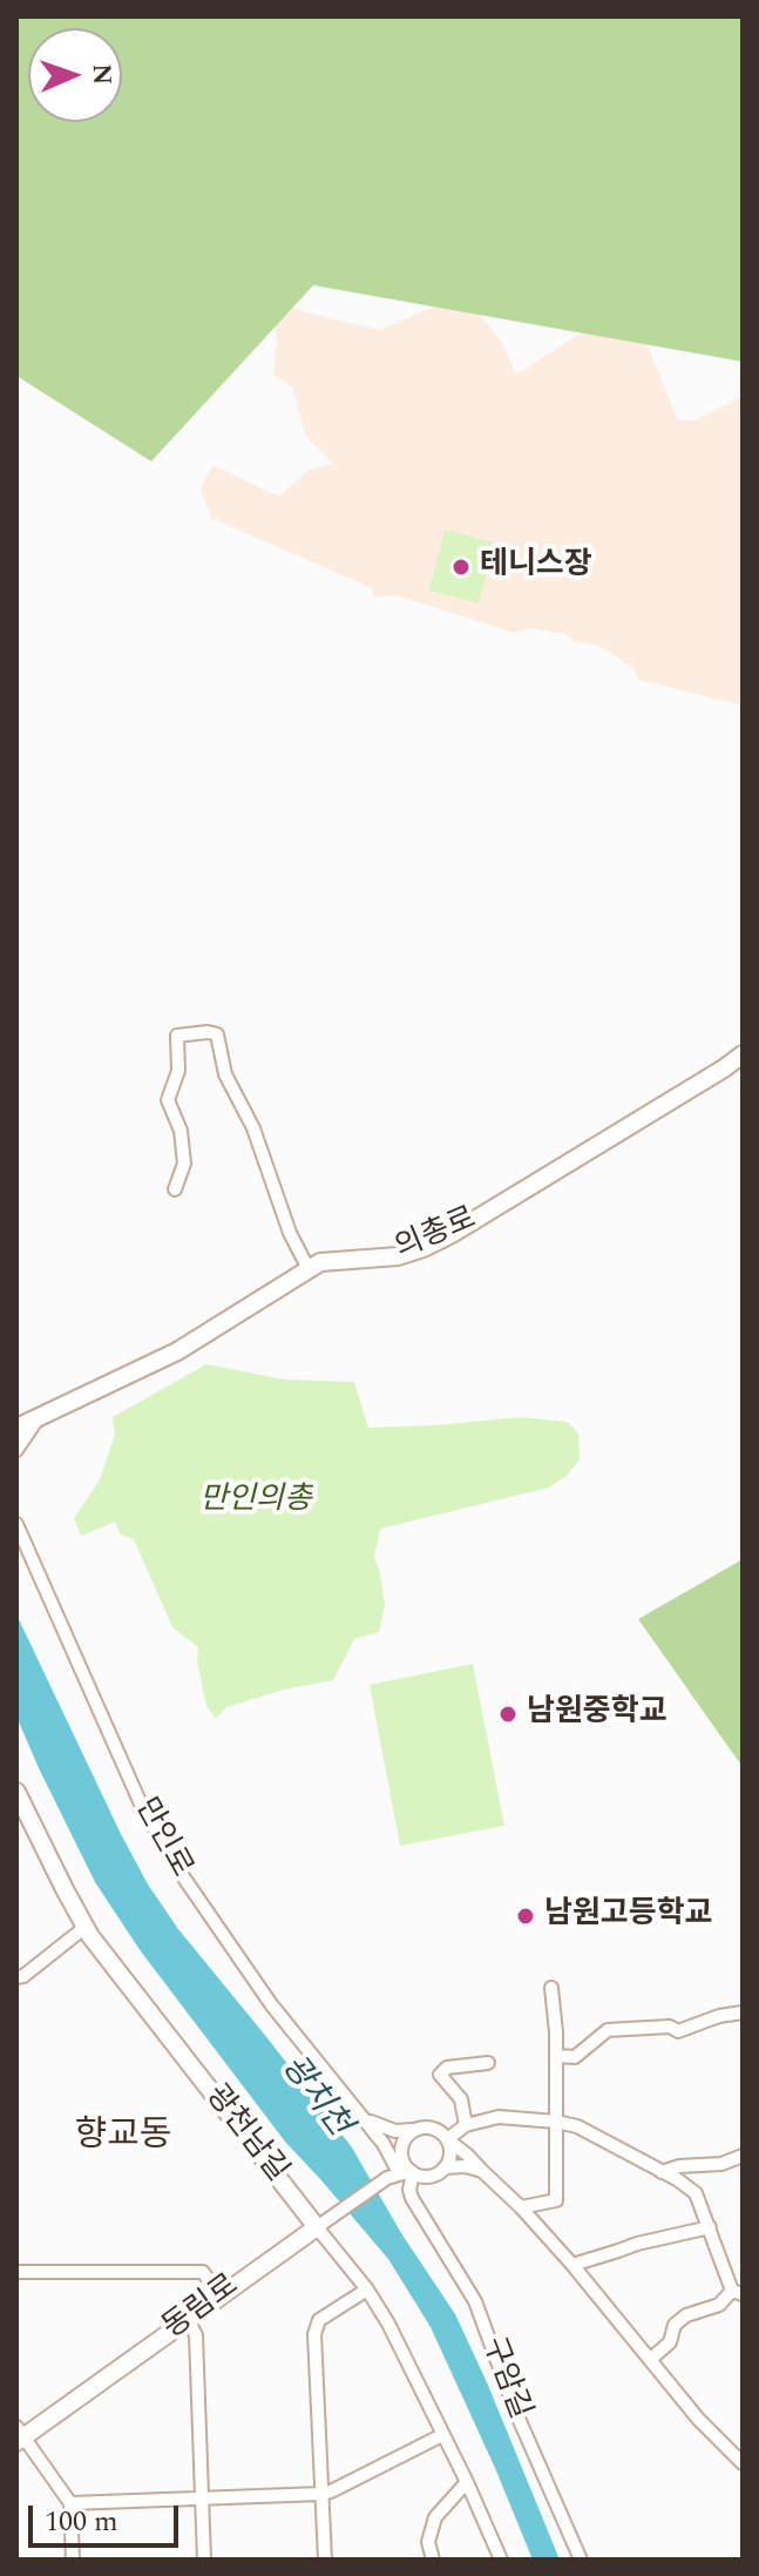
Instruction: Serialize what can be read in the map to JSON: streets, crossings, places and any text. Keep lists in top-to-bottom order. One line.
{"streets":{"street":["의총로","만인로","광천남길","동림로","구암길"]},"crossings":[["만인로","동림로"],["광천남길","동림로"]],"districts":["향교동"],"water":["광치천"],"parks":["만인의총"],"places":["테니스장","남원중학교","남원고등학교"],"scale_bar":"100 m","north":"right"}
